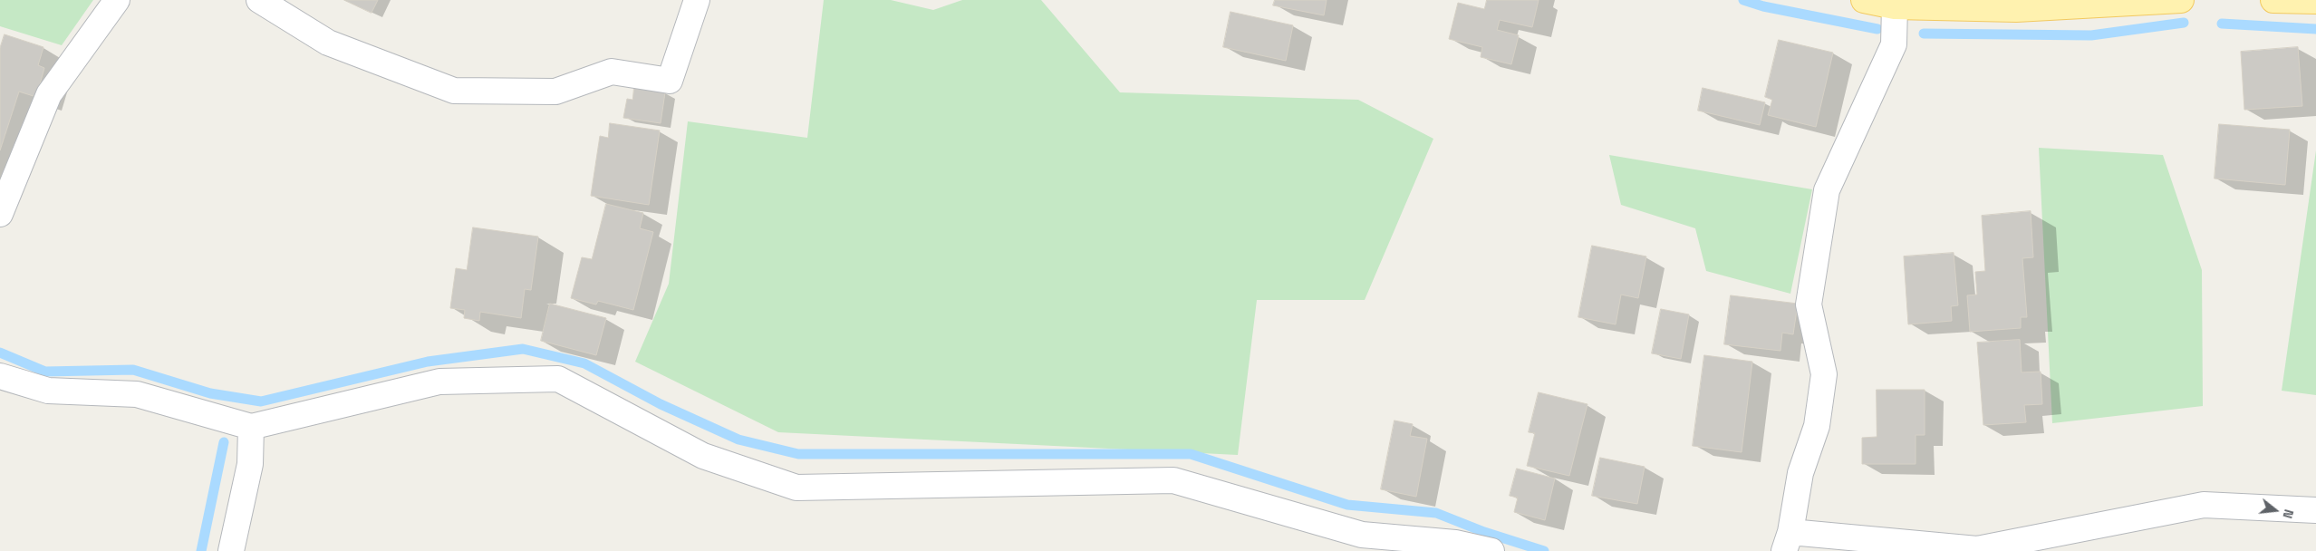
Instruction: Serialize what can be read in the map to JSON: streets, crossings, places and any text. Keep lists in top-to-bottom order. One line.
{"north":"right"}
